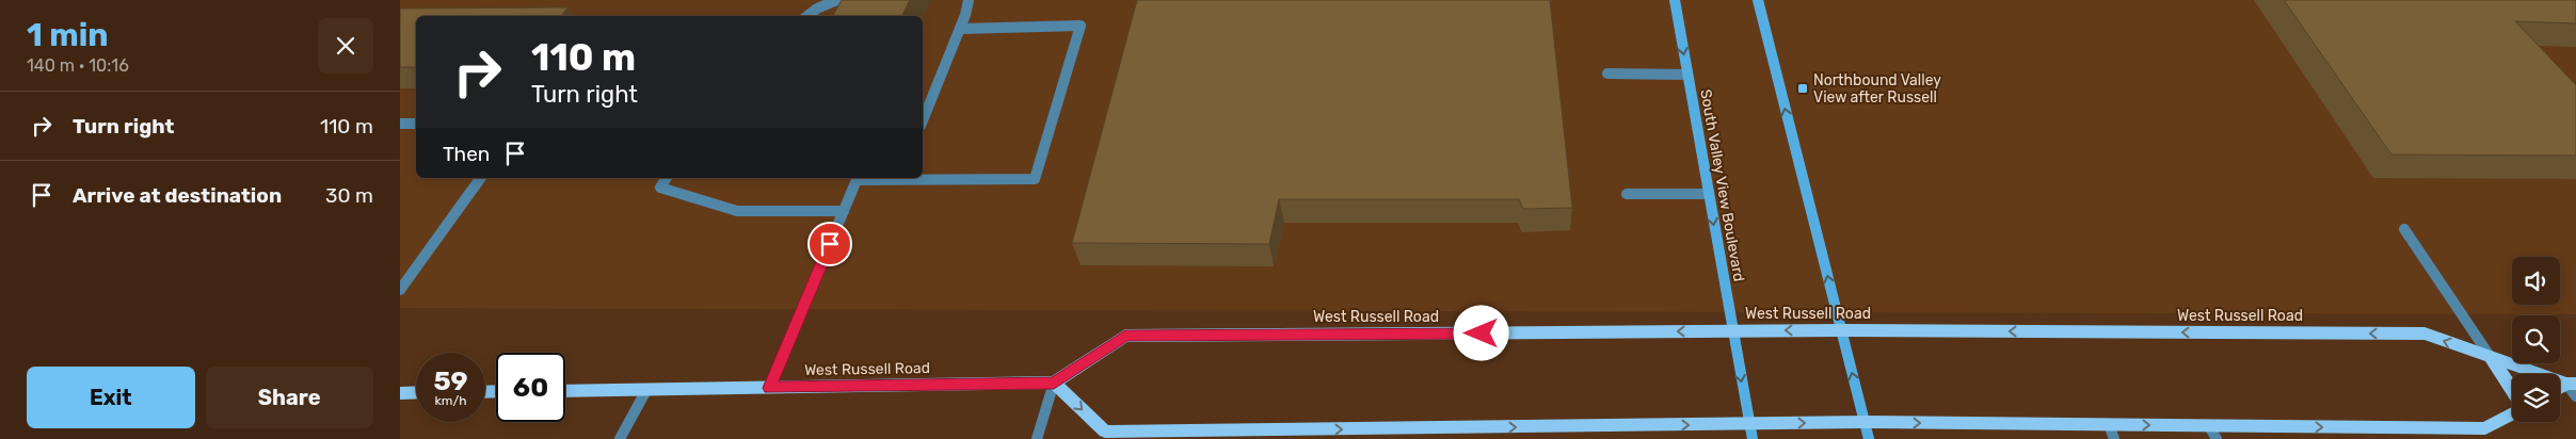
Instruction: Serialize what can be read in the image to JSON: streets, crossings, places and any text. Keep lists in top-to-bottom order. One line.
{"streets":{"main road":["South Valley View Boulevard","West Russell Road"]},"crossings":[["South Valley View Boulevard","West Russell Road"]],"one_way":["South Valley View Boulevard"],"places":{"transit":["Northbound Valley View after Russell"]},"page":{"heading":["1 min","140 m · 10:16"],"turn":["110 m","Turn right"],"list":[{"name":"Turn right","value":"110 m"},{"name":"Arrive at destination","value":"30 m"}],"then":"Then","speed":"59 km/h","limit":"60","buttons":["Exit","Share"]}}
